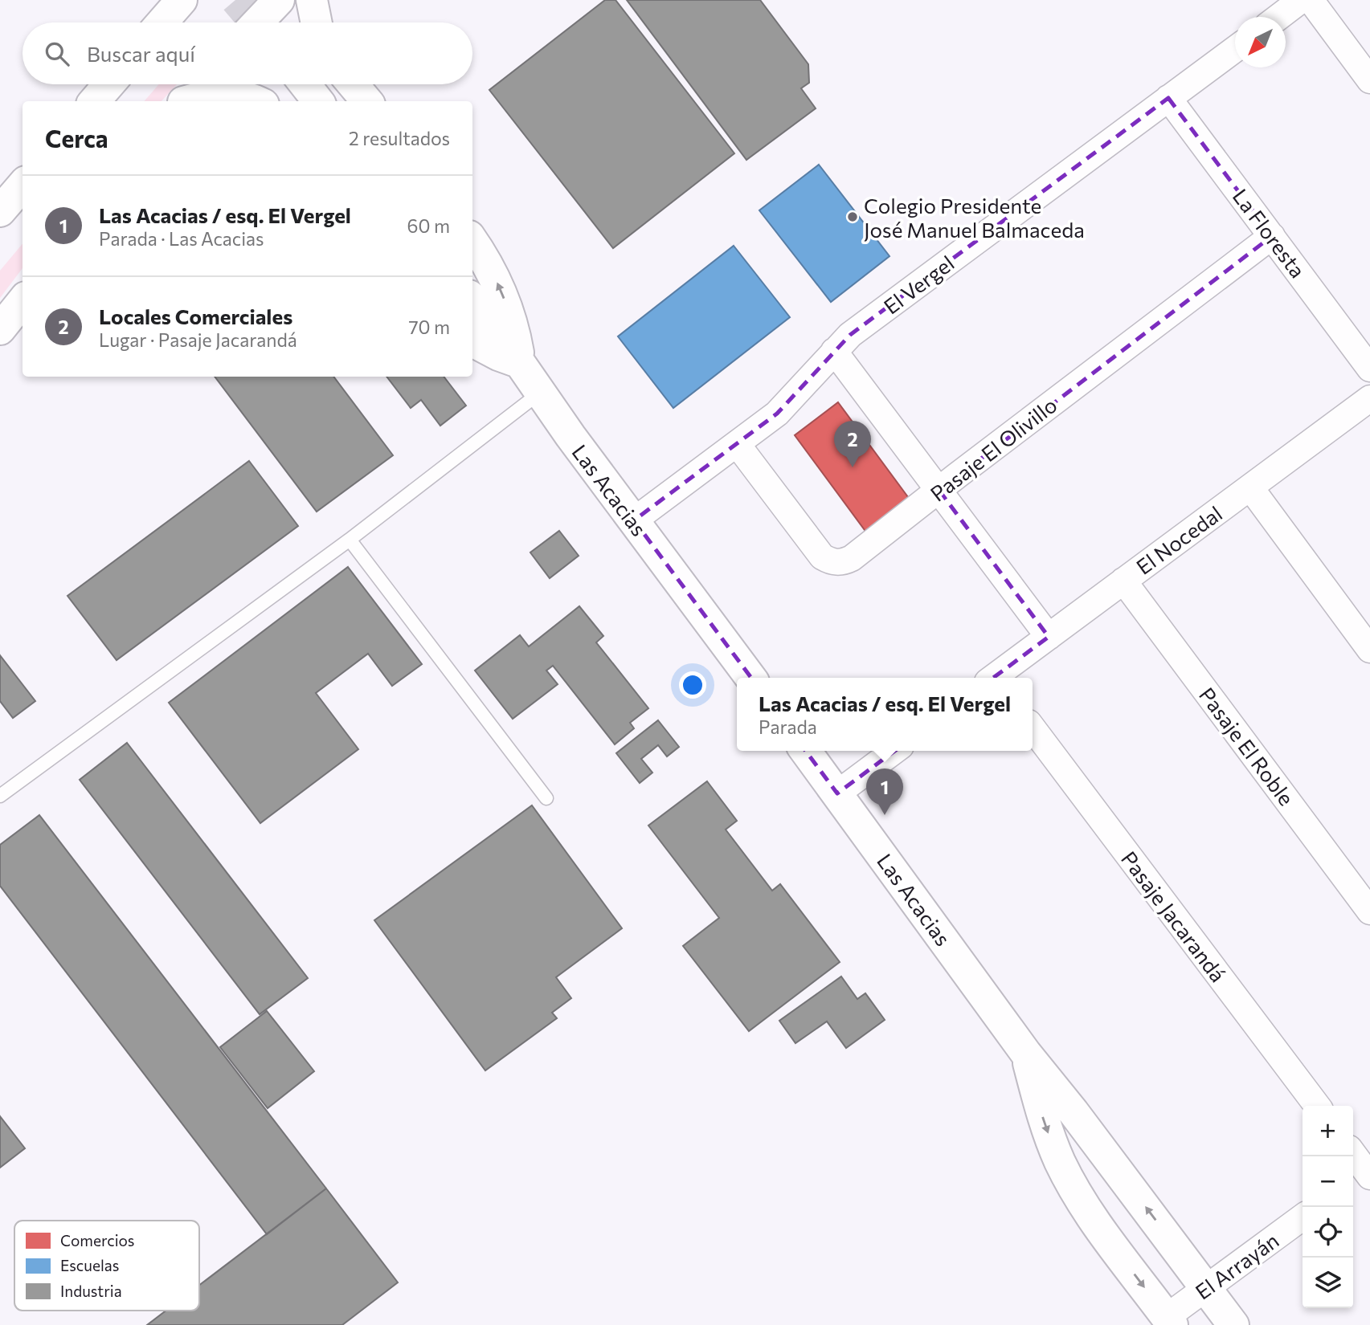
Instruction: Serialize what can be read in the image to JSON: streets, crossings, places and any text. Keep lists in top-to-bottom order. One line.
{"streets":{"main road":["Las Acacias"],"street":["La Floresta","El Vergel","Pasaje El Olivillo","El Nocedal","Pasaje El Roble","Pasaje Jacarandá","El Arrayán"]},"crossings":[["La Floresta","El Vergel"],["La Floresta","Pasaje El Olivillo"],["El Vergel","Pasaje El Olivillo"],["El Vergel","Las Acacias"],["Las Acacias","El Arrayán"],["El Nocedal","Pasaje El Roble"]],"places":["Colegio Presidente José Manuel Balmaceda"],"legend":["Comercios","Escuelas","Industria"],"north":"bottom left","page":{"search":"Buscar aquí","heading":["Cerca","2 resultados"],"list":[{"mark":"1","name":"Las Acacias / esq. El Vergel","note":"Parada · Las Acacias","value":"60 m"},{"mark":"2","name":"Locales Comerciales","note":"Lugar · Pasaje Jacarandá","value":"70 m"}],"pins":["2","1"],"popup":["Las Acacias / esq. El Vergel","Parada"],"map_buttons":["+","−"]}}
